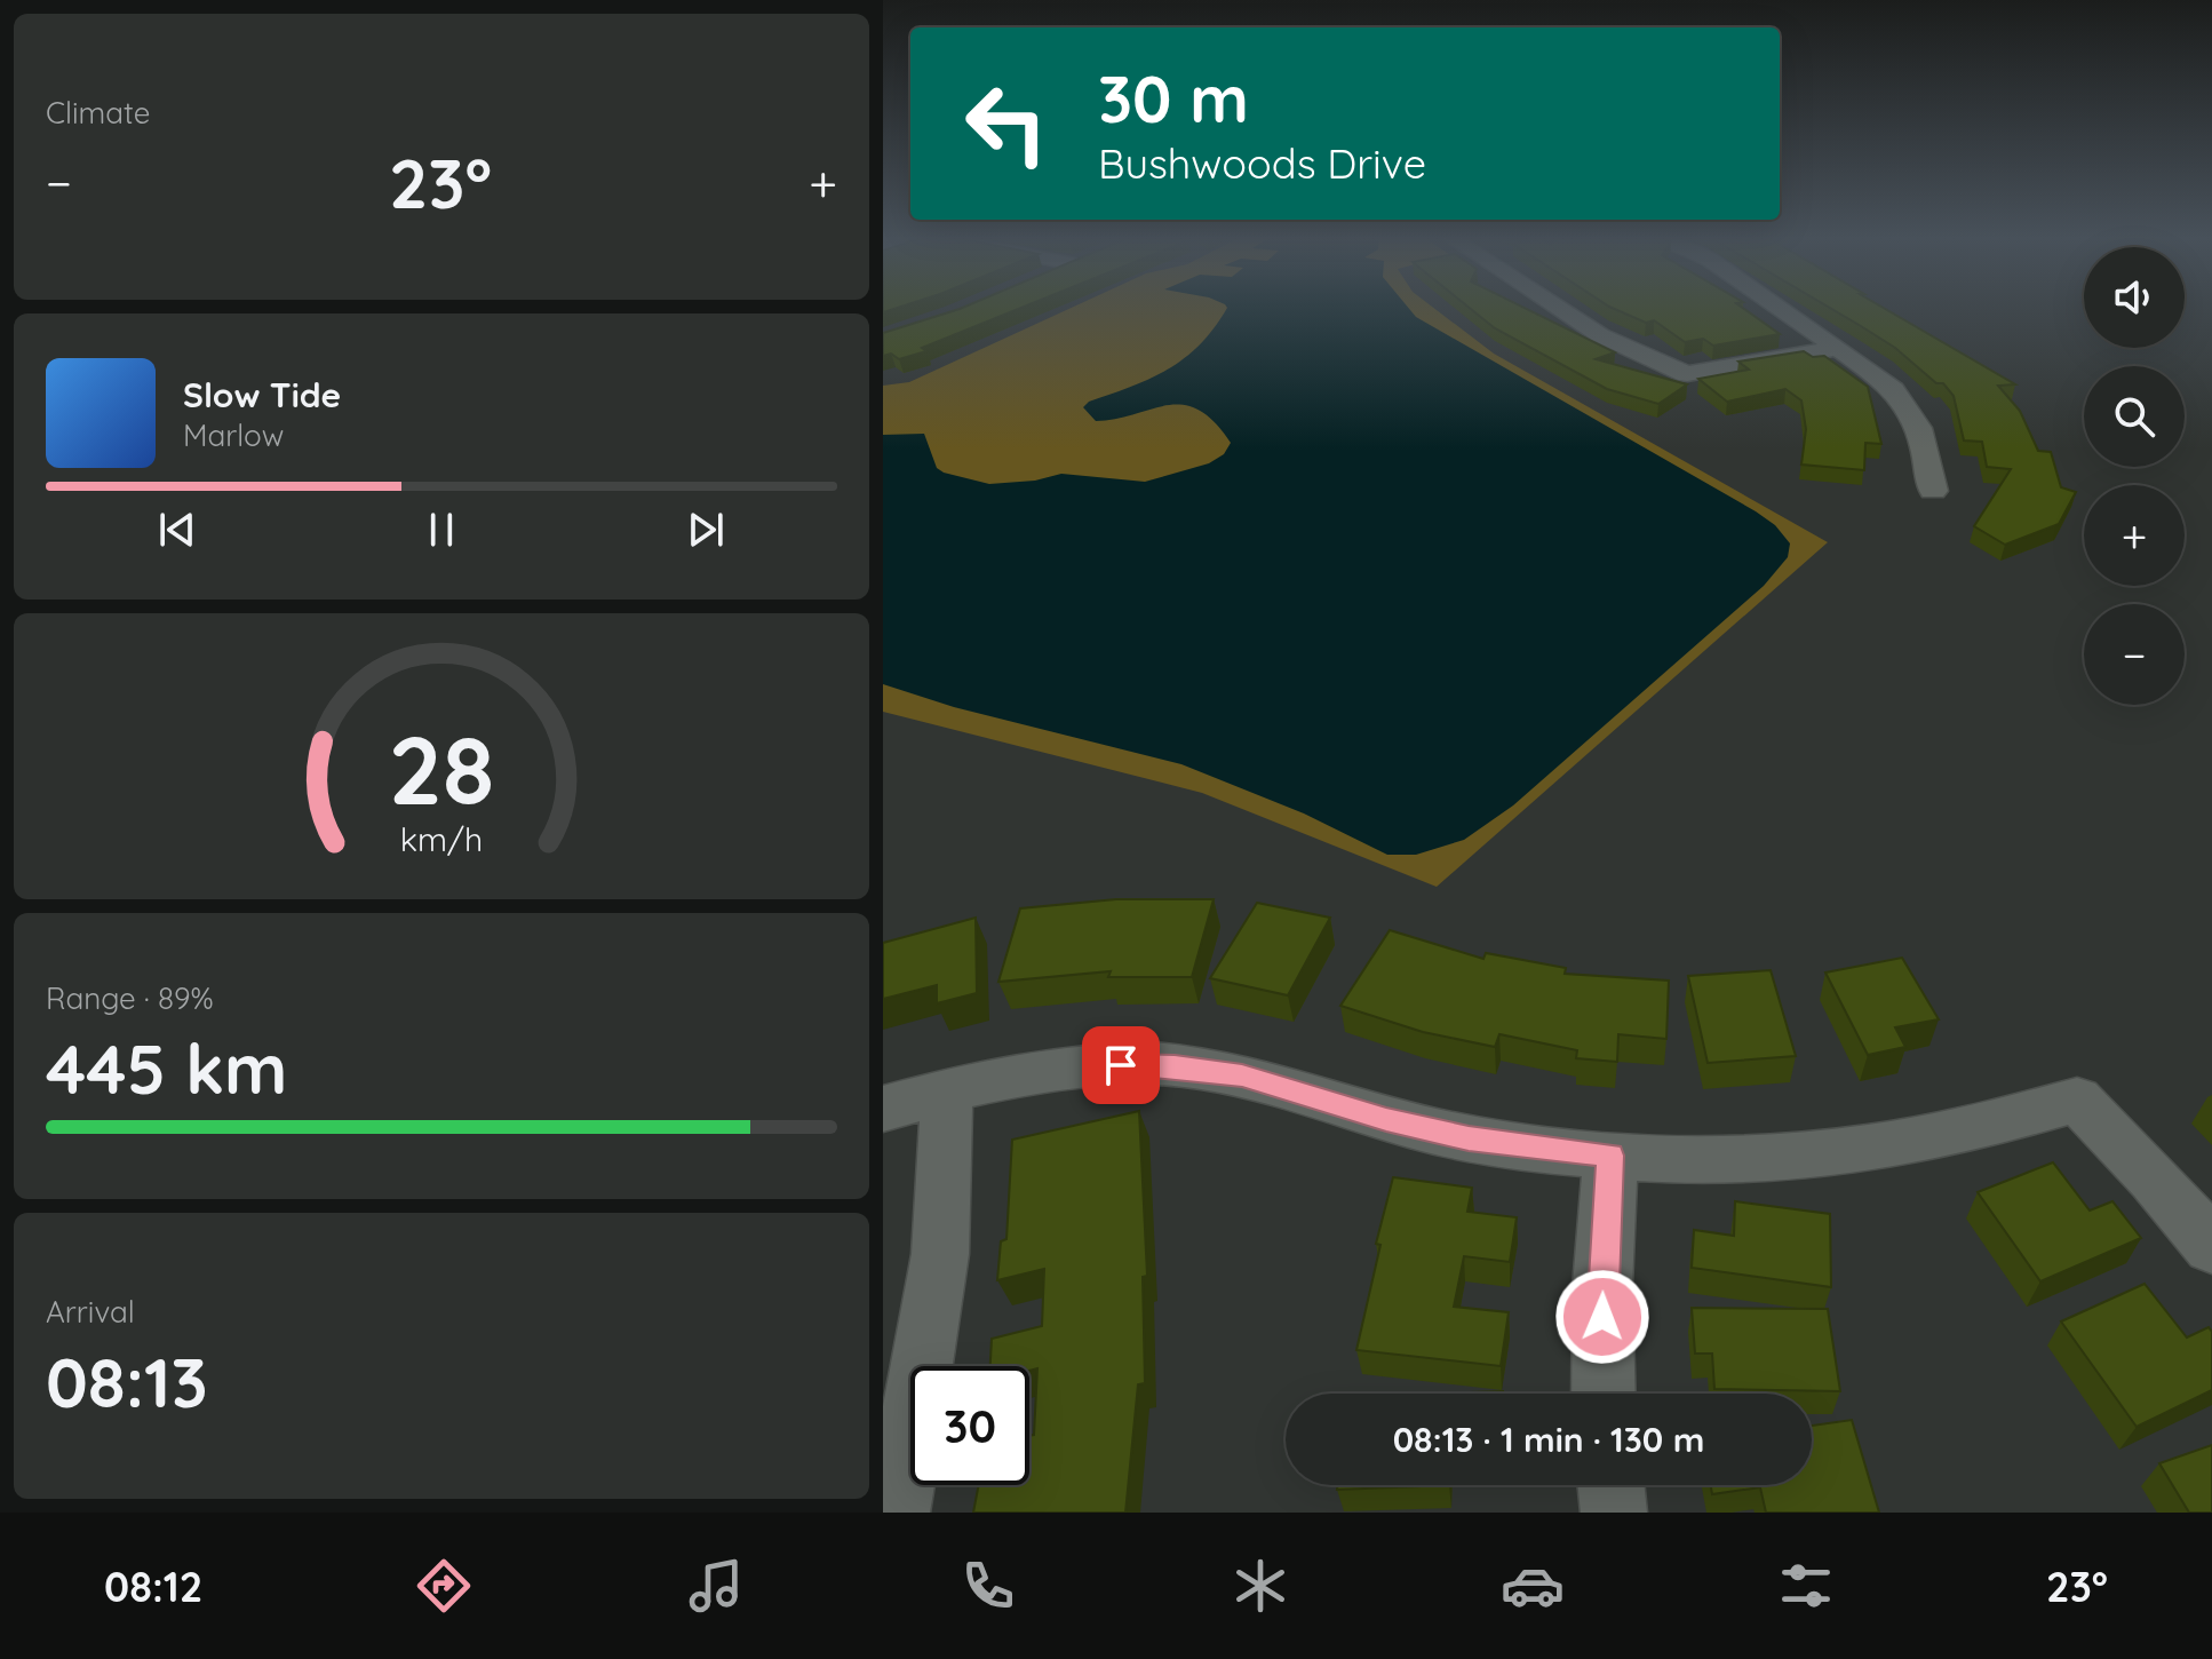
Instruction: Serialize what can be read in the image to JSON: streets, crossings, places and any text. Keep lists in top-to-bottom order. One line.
{"page":{"tile":["Climate",["Range · 89%","445 km"],["Arrival","08:13"]],"turn":["30 m","Bushwoods Drive"],"heat":["−","23°","+"],"map_buttons":["+","−"],"song":["Slow Tide","Marlow"],"limit":"30","trip":"08:13 · 1 min · 130 m","tabs":["08:12","23°"],"gauge":["28","km/h"]}}
